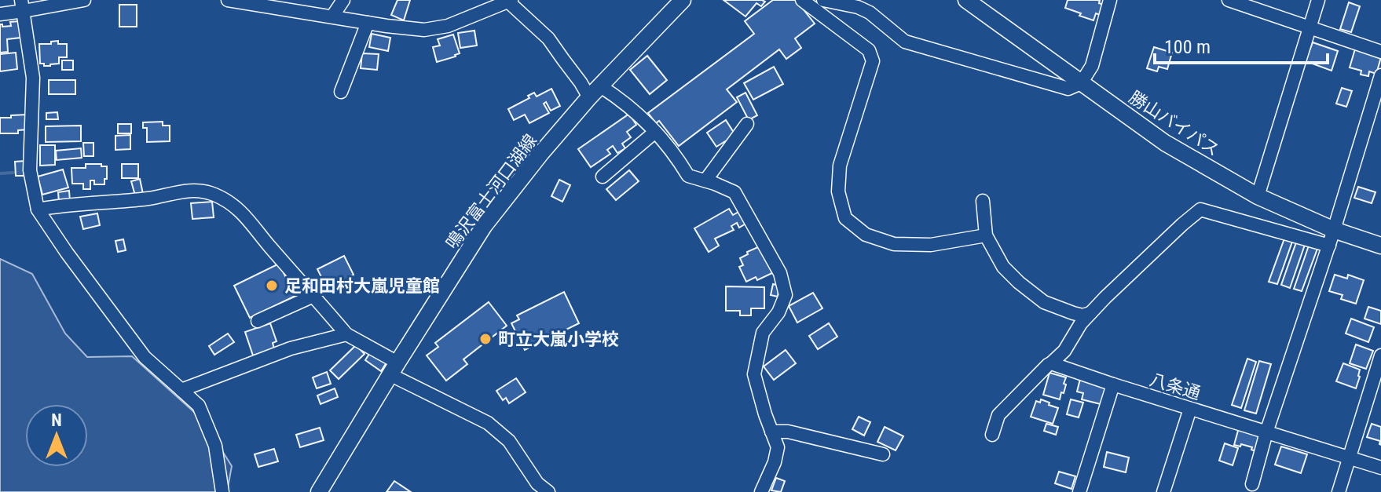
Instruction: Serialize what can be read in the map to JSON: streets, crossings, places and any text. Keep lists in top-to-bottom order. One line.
{"streets":{"main road":["勝山バイパス","鳴沢富士河口湖線"],"street":["八条通"]},"places":["足和田村大嵐児童館","町立大嵐小学校"],"scale_bar":"100 m","north":"top"}
